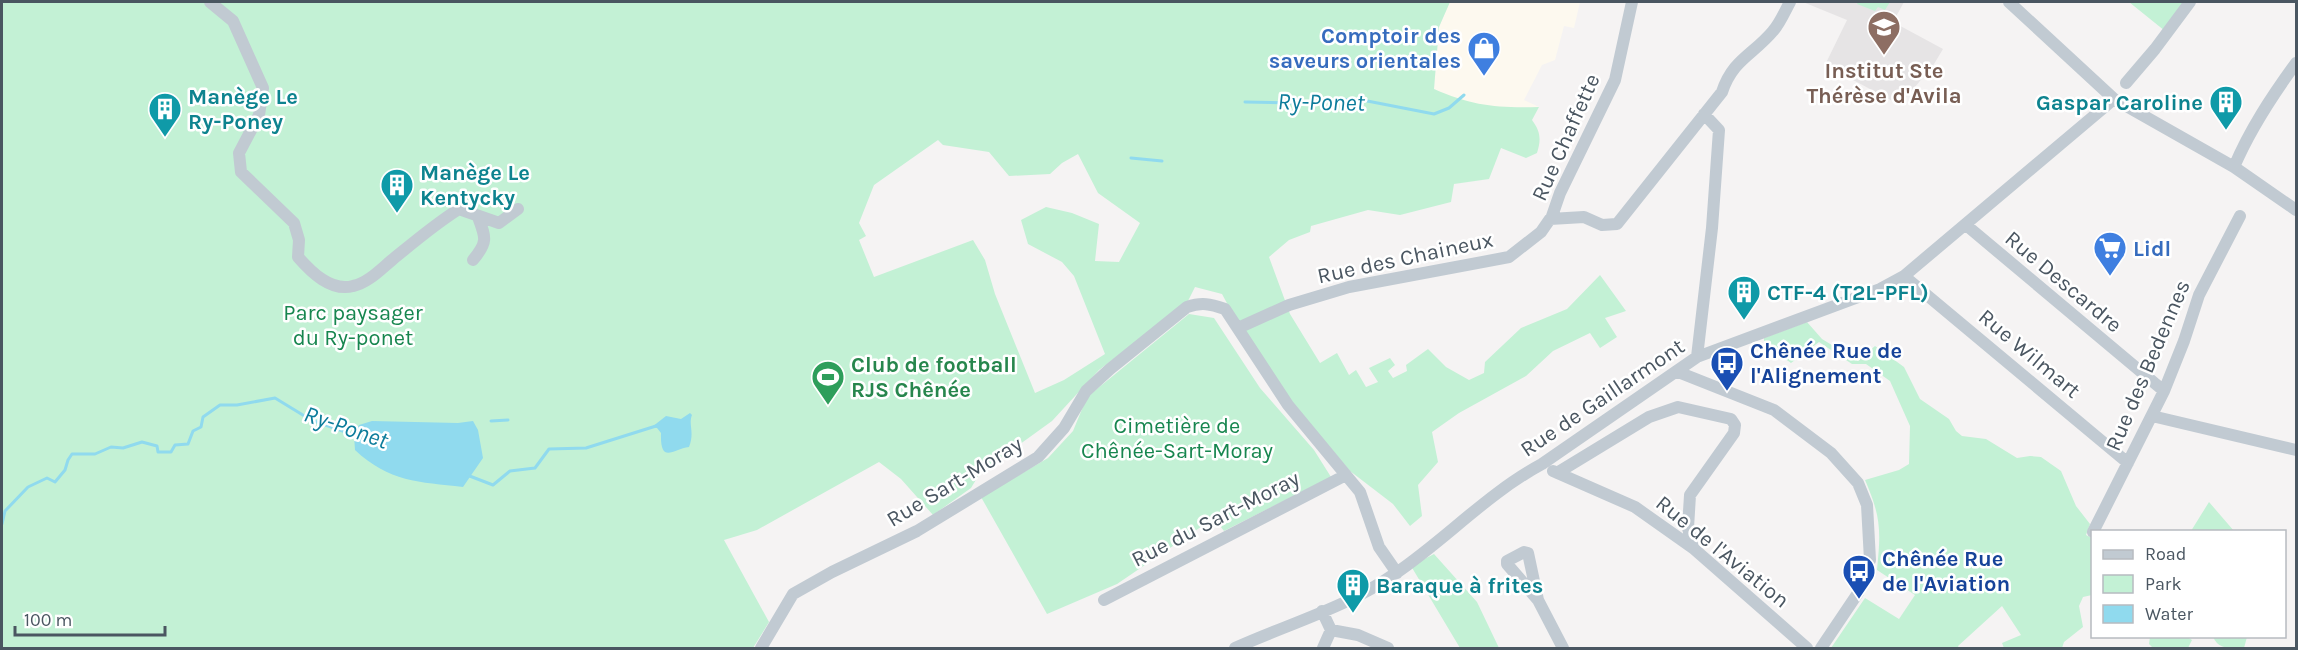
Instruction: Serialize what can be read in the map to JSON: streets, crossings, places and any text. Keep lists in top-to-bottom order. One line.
{"streets":{"street":["Rue Chaffette","Rue des Chaineux","Rue Descardre","Rue Wilmart","Rue des Bedennes","Rue de Gaillarmont","Rue Sart-Moray","Rue du Sart-Moray","Rue de l'Aviation"]},"crossings":[["Rue Chaffette","Rue des Chaineux"],["Rue des Chaineux","Rue Sart-Moray"],["Rue Descardre","Rue des Bedennes"],["Rue Descardre","Rue de Gaillarmont"],["Rue Wilmart","Rue des Bedennes"],["Rue Wilmart","Rue de Gaillarmont"],["Rue de Gaillarmont","Rue Sart-Moray"],["Rue de Gaillarmont","Rue de l'Aviation"],["Rue Sart-Moray","Rue du Sart-Moray"]],"water":["Ry-Ponet"],"parks":["Parc paysager du Ry-ponet","Cimetière de Chênée-Sart-Moray"],"places":{"school or university":["Institut Ste Thérèse d'Avila"],"shop":["Comptoir des saveurs orientales"],"building":["Gaspar Caroline","Manège Le Ry-Poney","Manège Le Kentycky","CTF-4 (T2L-PFL)","Baraque à frites"],"supermarket":["Lidl"],"bus stop":["Chênée Rue de l'Alignement","Chênée Rue de l'Aviation"],"sports":["Club de football RJS Chênée"]},"legend":["Road","Park","Water"],"scale_bar":"100 m"}
